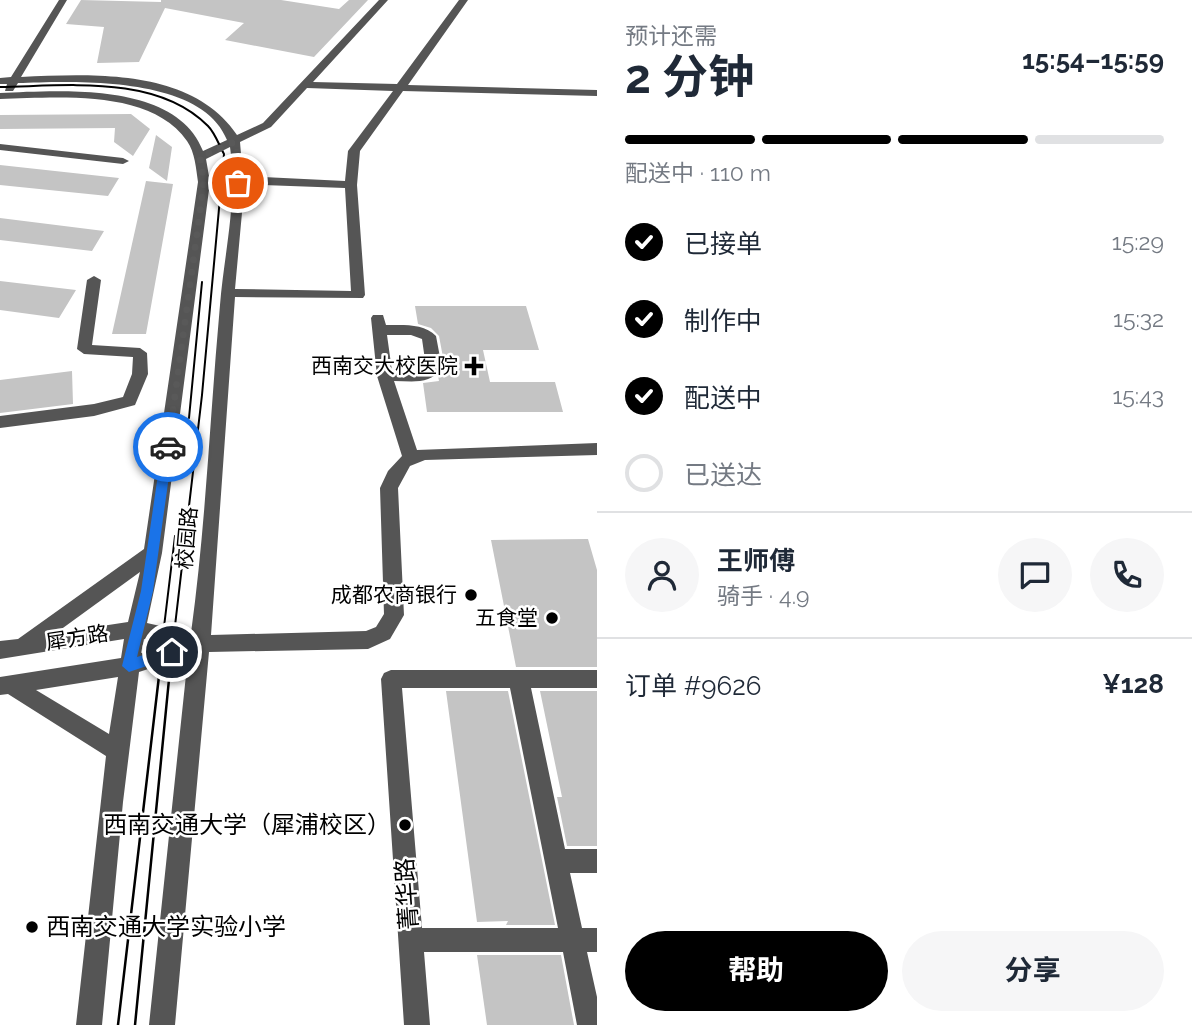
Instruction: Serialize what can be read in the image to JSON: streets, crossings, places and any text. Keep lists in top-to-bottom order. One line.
{"streets":{"street":["校园路","犀方路","菁华路"]},"crossings":[["校园路","犀方路"]],"places":{"health":["西南交大校医院"],"other":["成都农商银行","五食堂","西南交通大学（犀浦校区）","西南交通大学实验小学"]},"page":{"heading":["2 分钟","预计还需","15:54–15:59"],"panel":["王师傅","骑手 · 4.9","订单 #9626","¥128"],"bar":"配送中 · 110 m","list":[["已接单","15:29"],["制作中","15:32"],["配送中","15:43"],"已送达"],"buttons":["帮助","分享"]}}
